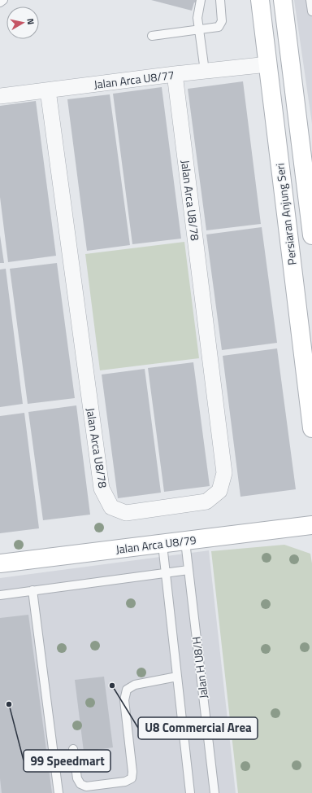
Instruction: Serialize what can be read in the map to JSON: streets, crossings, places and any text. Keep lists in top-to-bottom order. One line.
{"streets":{"street":["Jalan Arca U8/77","Jalan Arca U8/78","Persiaran Anjung Seri","Jalan Arca U8/79"],"lane":["Jalan H U8/H"]},"crossings":[["Jalan Arca U8/77","Jalan Arca U8/78"],["Jalan Arca U8/77","Persiaran Anjung Seri"],["Jalan Arca U8/79","Jalan H U8/H"]],"places":["U8 Commercial Area","99 Speedmart"],"north":"right"}
